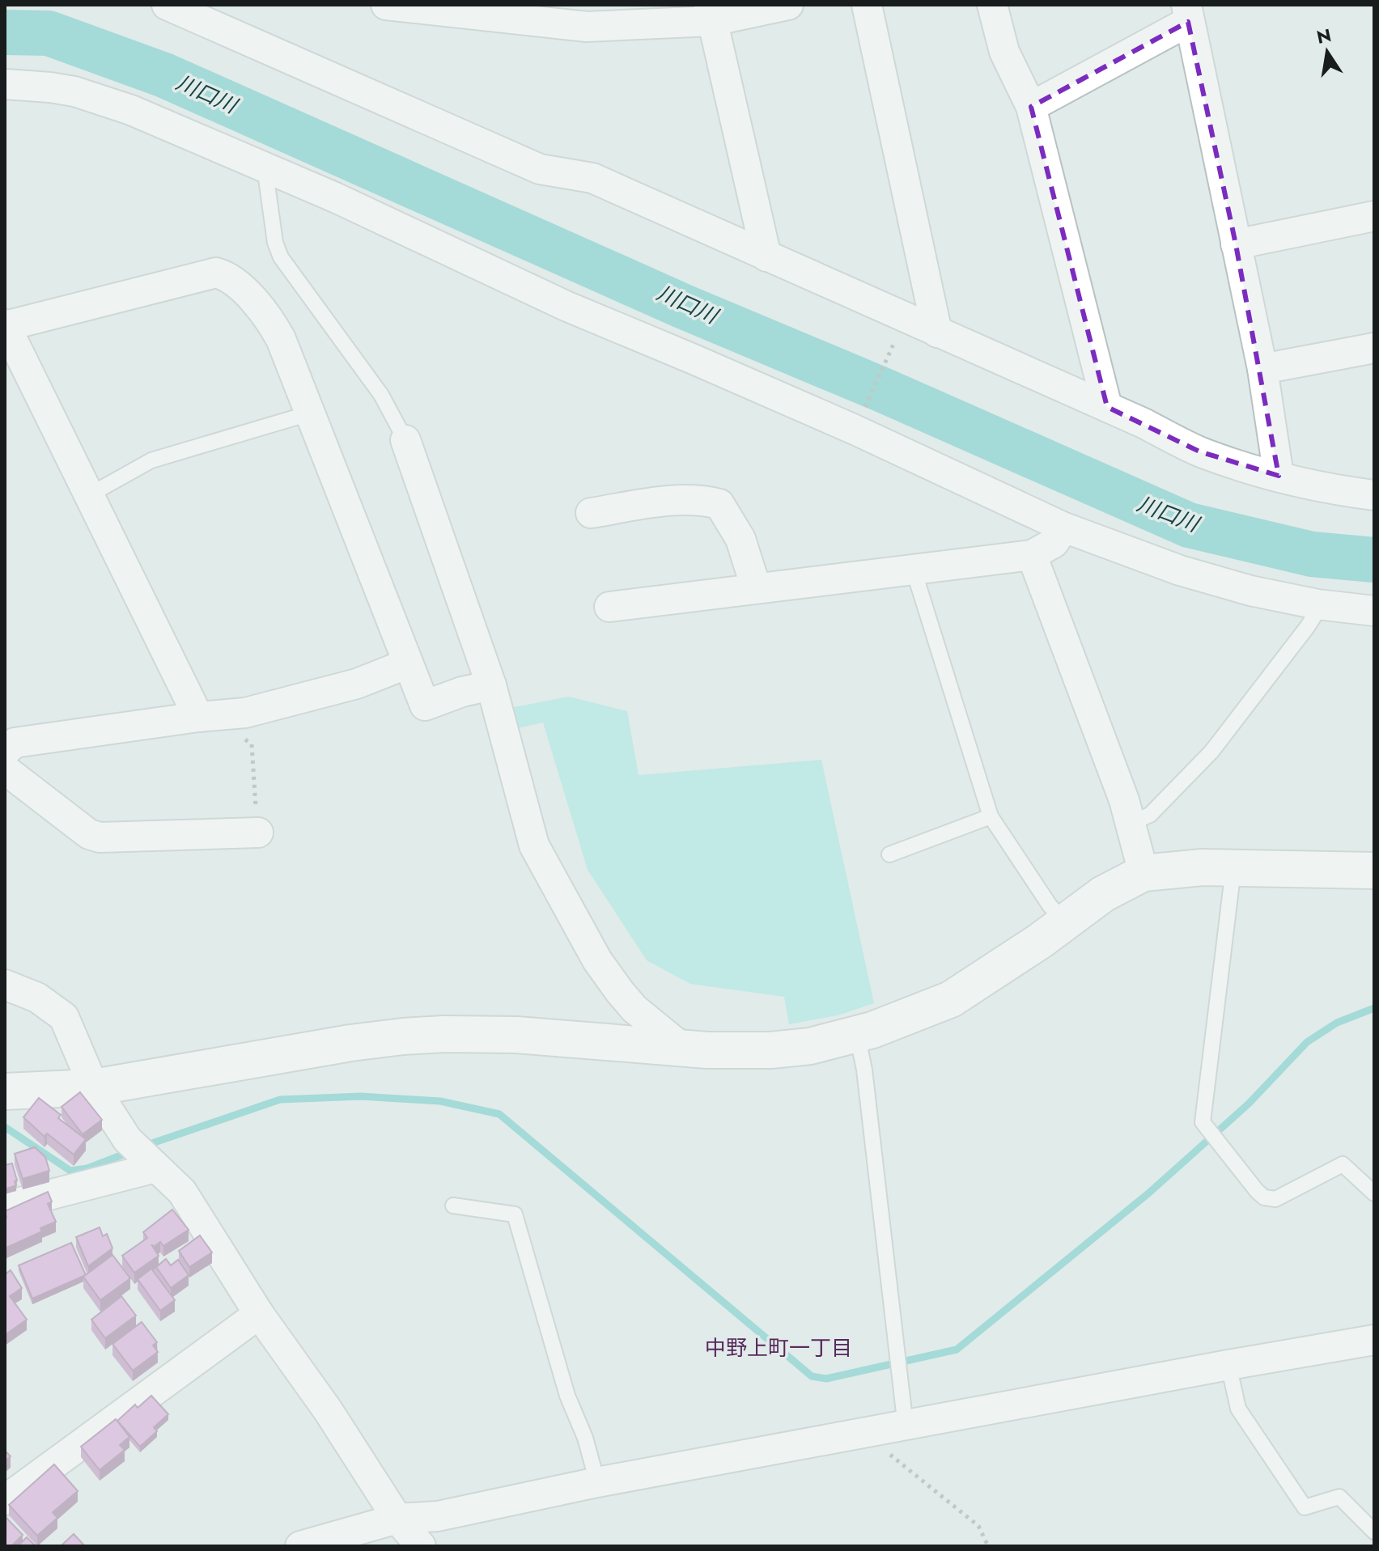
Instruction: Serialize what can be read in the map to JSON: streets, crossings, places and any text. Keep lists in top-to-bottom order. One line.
{"districts":["中野上町一丁目"],"water":["川口川"],"north":"top"}
